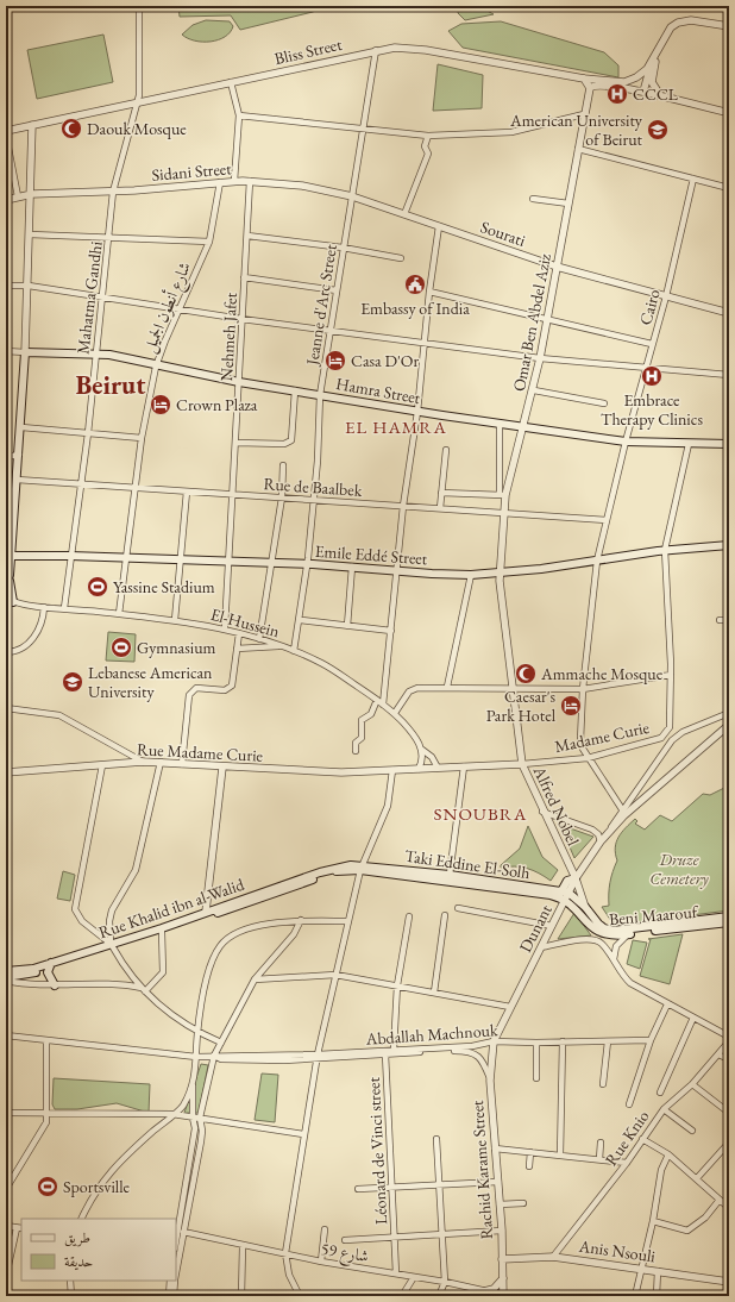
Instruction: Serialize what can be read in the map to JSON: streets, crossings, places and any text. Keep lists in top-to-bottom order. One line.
{"streets":{"main road":["Hamra Street","Emile Eddé Street","Taki Eddine El-Solh","Rue Khalid ibn al-Walid","Beni Maarouf"],"street":["Bliss Street","Sidani Street","Sourati","Mahatma Gandhi","Jeanne d'Arc Street","شارع أنطون الجميل","Cairo","Omar Ben Abdel Aziz","Nehmeh Jafet","Rue de Baalbek","El-Hussein","Madame Curie","Rue Madame Curie","Alfred Nobel","Dunant","Abdallah Machnouk","Rue Knio","Léonard de Vinci street","Rachid Karame Street","Anis Nsouli","شارع 59"]},"crossings":[["Bliss Street","Mahatma Gandhi"],["Bliss Street","Jeanne d'Arc Street"],["Sidani Street","Sourati"],["Sidani Street","Mahatma Gandhi"],["Sidani Street","Jeanne d'Arc Street"],["Sidani Street","شارع أنطون الجميل"],["Sidani Street","Nehmeh Jafet"],["Sourati","Jeanne d'Arc Street"],["Sourati","Cairo"],["Sourati","Omar Ben Abdel Aziz"],["Mahatma Gandhi","Hamra Street"],["Mahatma Gandhi","Rue de Baalbek"],["Mahatma Gandhi","Emile Eddé Street"],["Mahatma Gandhi","El-Hussein"],["Jeanne d'Arc Street","Hamra Street"],["Jeanne d'Arc Street","Rue de Baalbek"],["Jeanne d'Arc Street","Emile Eddé Street"],["Jeanne d'Arc Street","El-Hussein"],["شارع أنطون الجميل","Hamra Street"],["شارع أنطون الجميل","Rue de Baalbek"],["شارع أنطون الجميل","Emile Eddé Street"],["شارع أنطون الجميل","El-Hussein"],["Cairo","Hamra Street"],["Cairo","Rue de Baalbek"],["Cairo","Emile Eddé Street"],["Cairo","Madame Curie"],["Omar Ben Abdel Aziz","Hamra Street"],["Omar Ben Abdel Aziz","Rue de Baalbek"],["Omar Ben Abdel Aziz","Emile Eddé Street"],["Omar Ben Abdel Aziz","Alfred Nobel"],["Nehmeh Jafet","Hamra Street"],["Nehmeh Jafet","Rue de Baalbek"],["Nehmeh Jafet","Emile Eddé Street"],["Nehmeh Jafet","El-Hussein"],["Emile Eddé Street","Alfred Nobel"],["Madame Curie","Alfred Nobel"],["Alfred Nobel","Beni Maarouf"],["Taki Eddine El-Solh","Rue Khalid ibn al-Walid"],["Taki Eddine El-Solh","Beni Maarouf"],["Taki Eddine El-Solh","Dunant"],["Beni Maarouf","Dunant"],["Dunant","Abdallah Machnouk"],["Dunant","Rachid Karame Street"],["Abdallah Machnouk","Léonard de Vinci street"],["Abdallah Machnouk","Rachid Karame Street"],["Rue Knio","Anis Nsouli"],["Léonard de Vinci street","شارع 59"],["Rachid Karame Street","Anis Nsouli"],["Rachid Karame Street","شارع 59"]],"districts":["Beirut","EL HAMRA","SNOUBRA"],"parks":["Druze Cemetery"],"places":{"hospital":["CCCL","Embrace Therapy Clinics"],"mosque":["Daouk Mosque","Ammache Mosque"],"school or university":["American University of Beirut","Lebanese American University"],"public building":["Embassy of India"],"hotel":["Casa D'Or","Crown Plaza","Caesar's Park Hotel"],"sports":["Yassine Stadium","Gymnasium","Sportsville"]},"legend":["طريق","حديقة"]}
